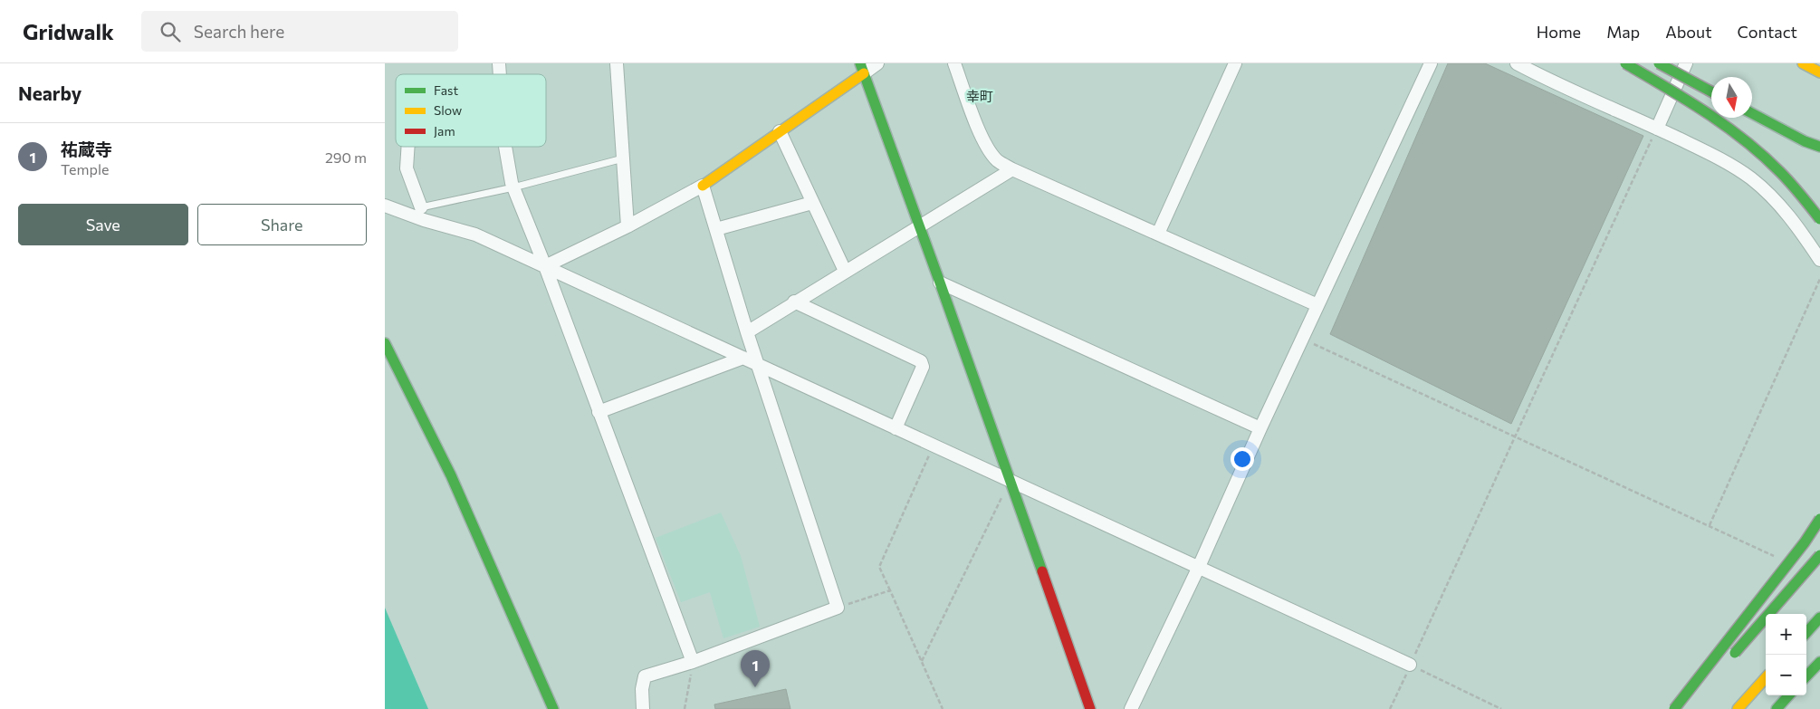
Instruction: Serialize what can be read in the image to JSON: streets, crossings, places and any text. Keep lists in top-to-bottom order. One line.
{"districts":["幸町"],"legend":["Fast","Slow","Jam"],"north":"bottom","page":{"header":"Gridwalk","search":"Search here","nav":["Home","Map","About","Contact"],"heading":"Nearby","list":[{"mark":"1","name":"祐蔵寺","note":"Temple","value":"290 m"}],"buttons":["Save","Share"],"map_buttons":["+","−"],"pins":"1"}}
